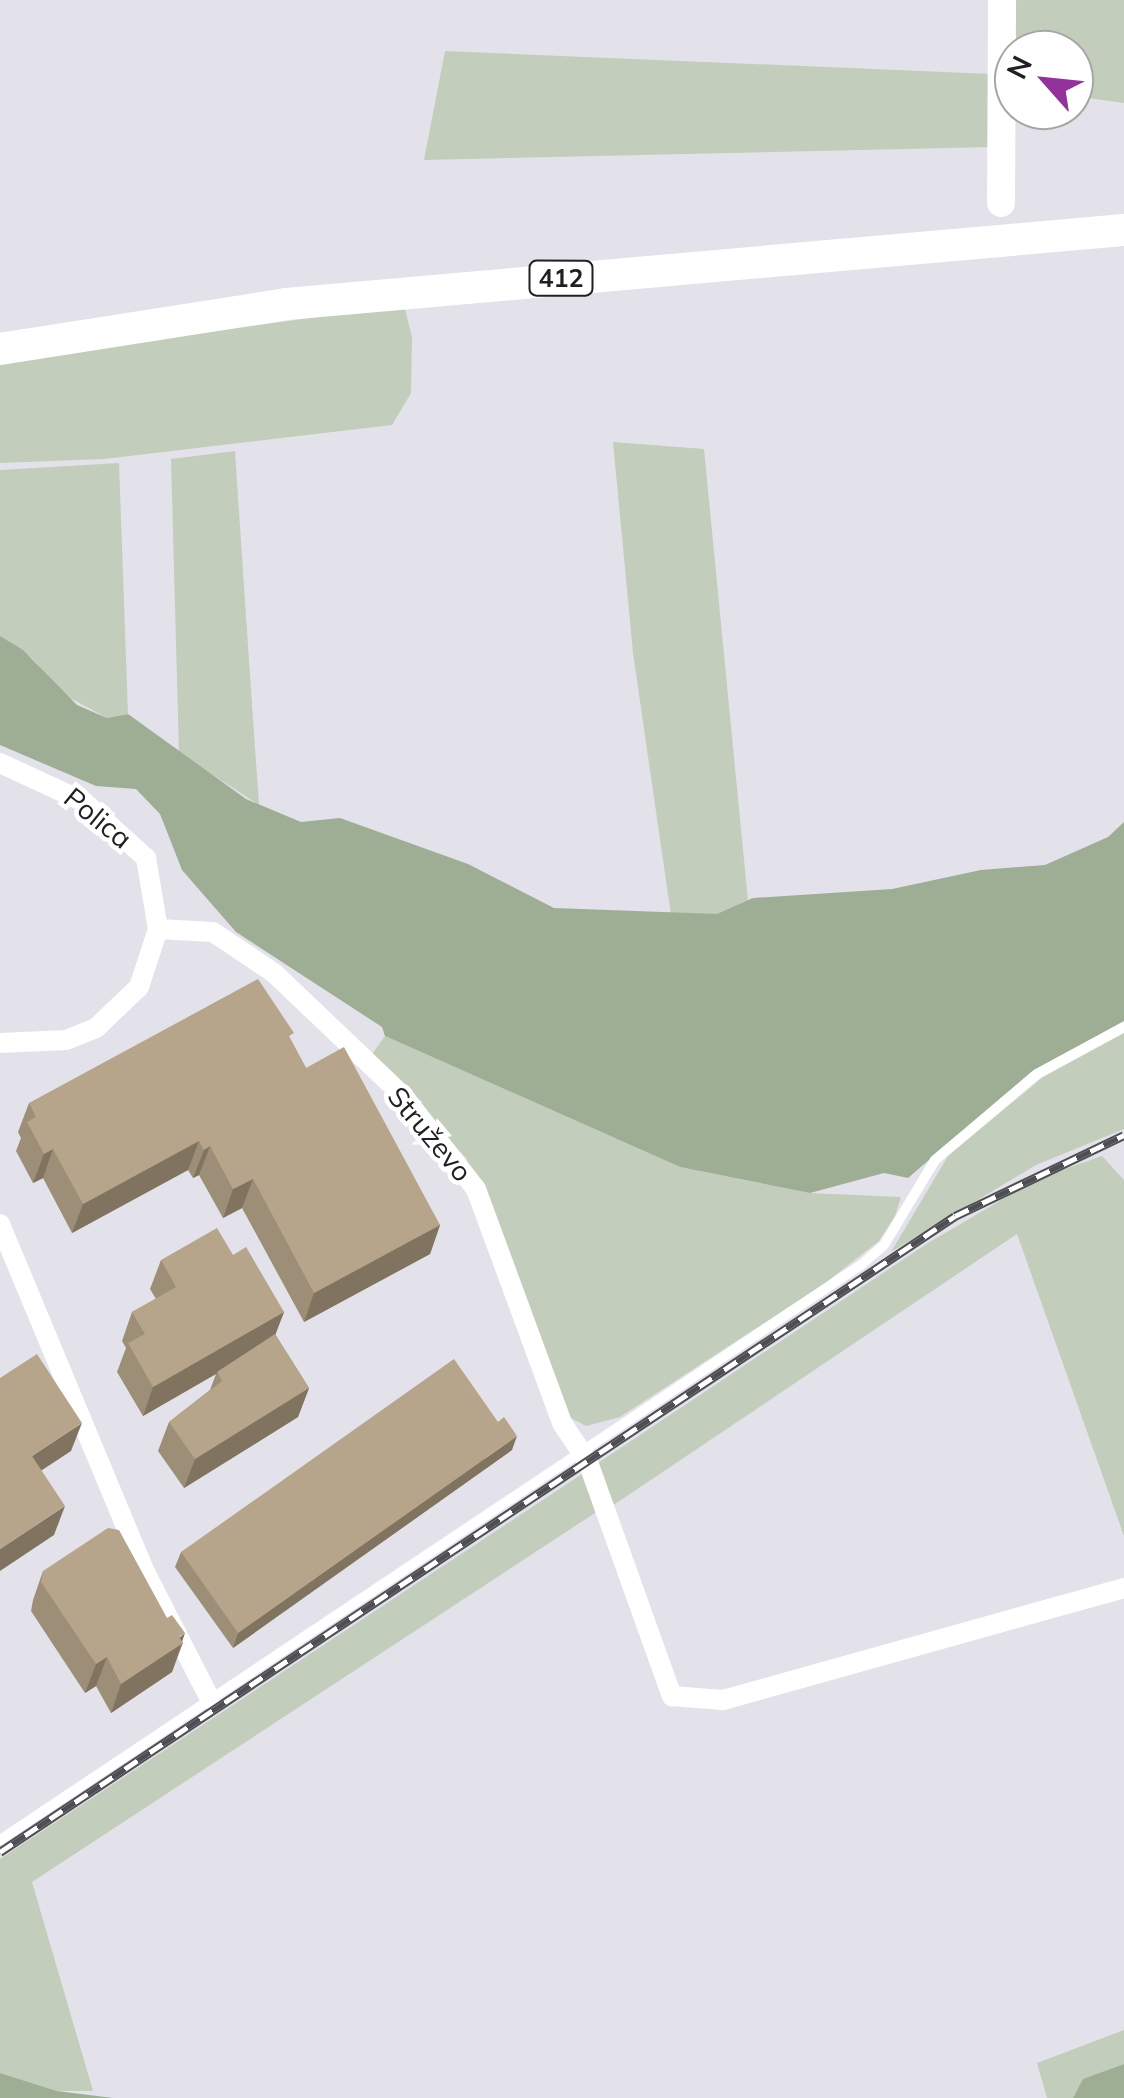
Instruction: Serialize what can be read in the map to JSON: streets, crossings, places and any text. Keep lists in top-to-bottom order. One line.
{"streets":{"main road":["412"],"street":["Polica","Struževo"]},"crossings":[["Polica","Struževo"]],"north":"top left"}
